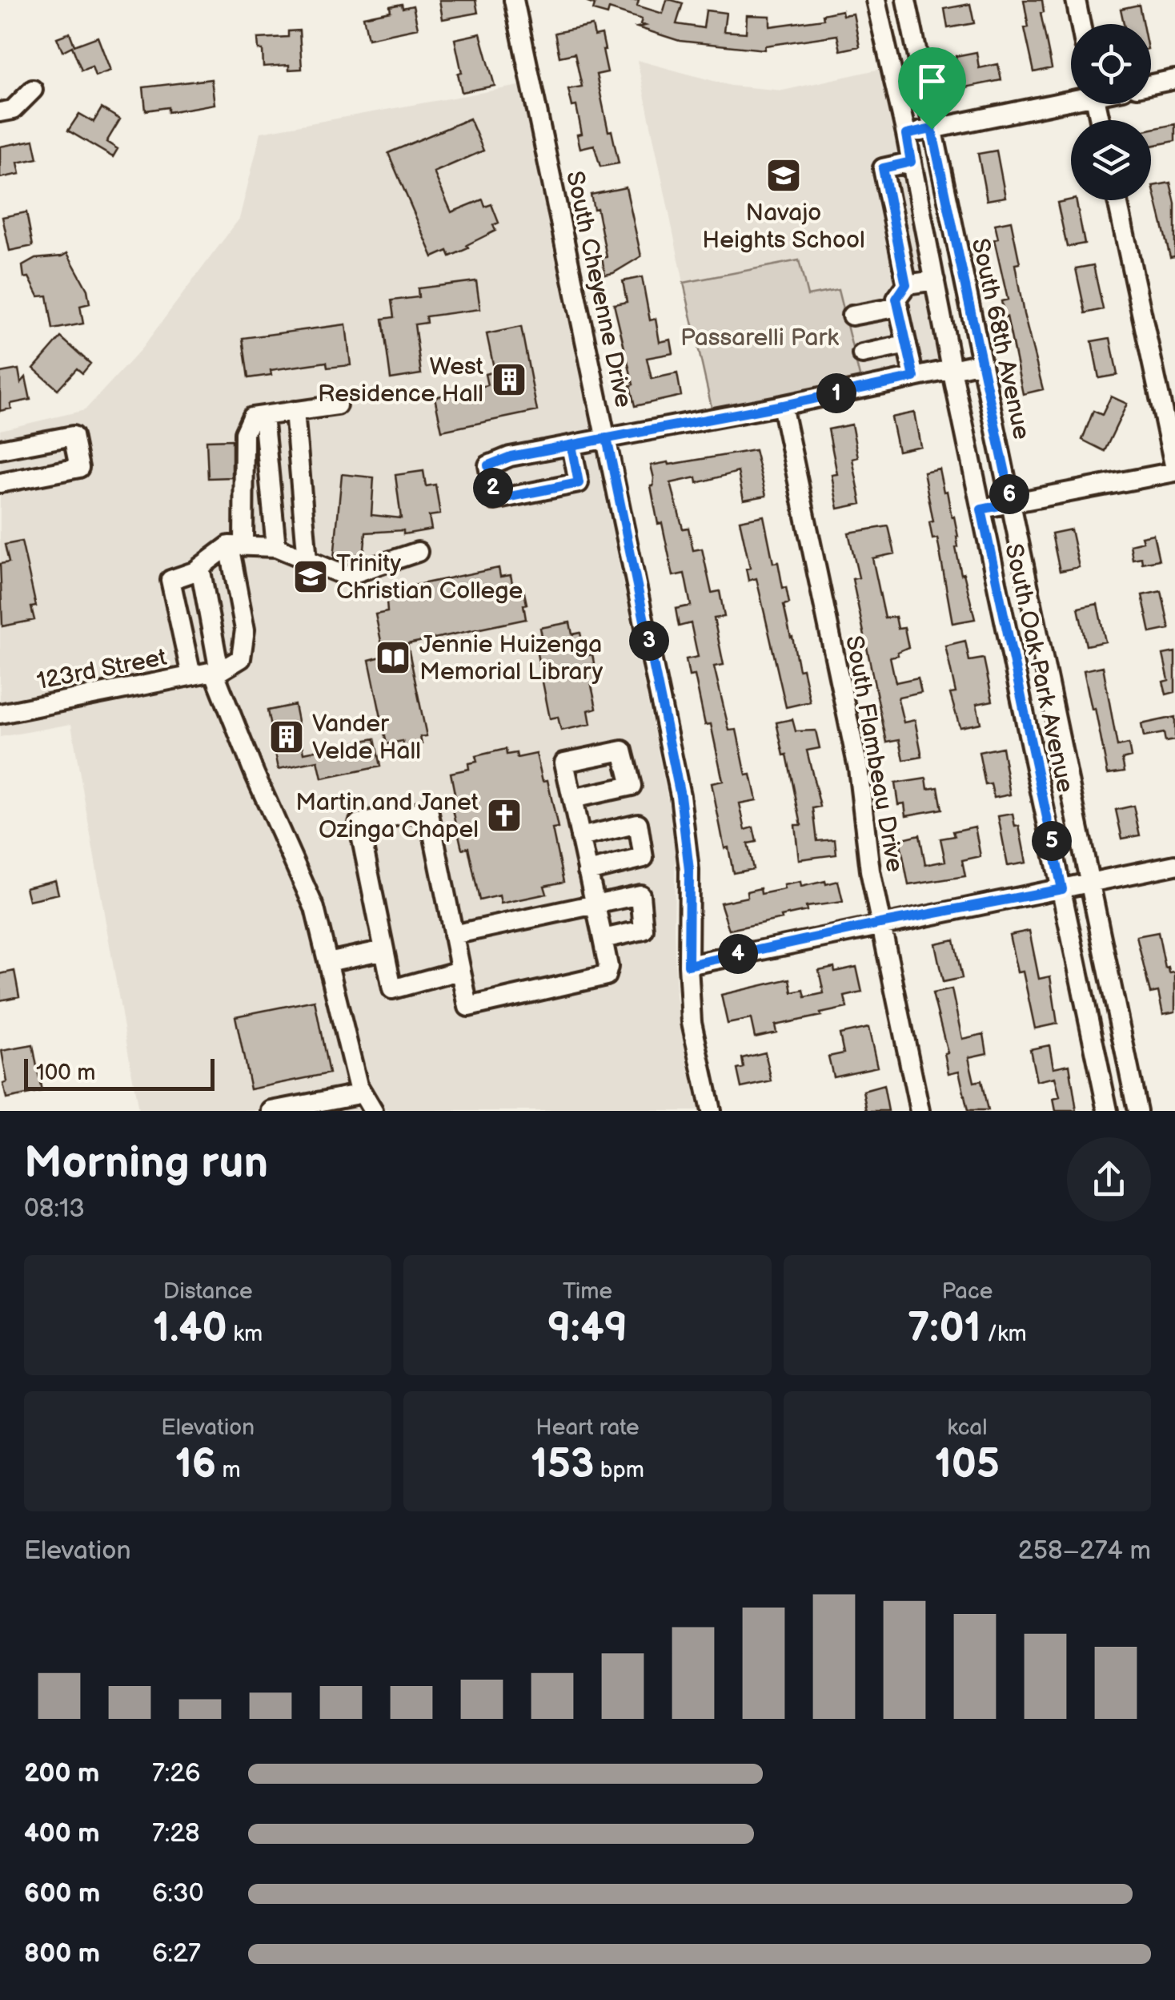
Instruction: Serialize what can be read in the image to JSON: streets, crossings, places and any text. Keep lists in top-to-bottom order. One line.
{"streets":{"street":["South Cheyenne Drive","South 68th Avenue","South Oak Park Avenue","123rd Street","South Flambeau Drive"]},"parks":["Passarelli Park"],"places":{"school or university":["Navajo Heights School","Trinity Christian College"],"building":["West Residence Hall","Vander Velde Hall"],"library":["Jennie Huizenga Memorial Library"],"church":["Martin and Janet Ozinga Chapel"]},"scale_bar":"100 m","page":{"pins":["1","2","6","3","5","4"],"scale":"100 m","heading":["Morning run","08:13"],"stats":[["Distance","1.40 km"],["Time","9:49"],["Pace","7:01 /km"],["Elevation","16 m"],["Heart rate","153 bpm"],["kcal","105"]],"chart":["Elevation","258–274 m"],"list":[{"name":"200 m","note":"7:26"},{"name":"400 m","note":"7:28"},{"name":"600 m","note":"6:30"},{"name":"800 m","note":"6:27"}]}}
